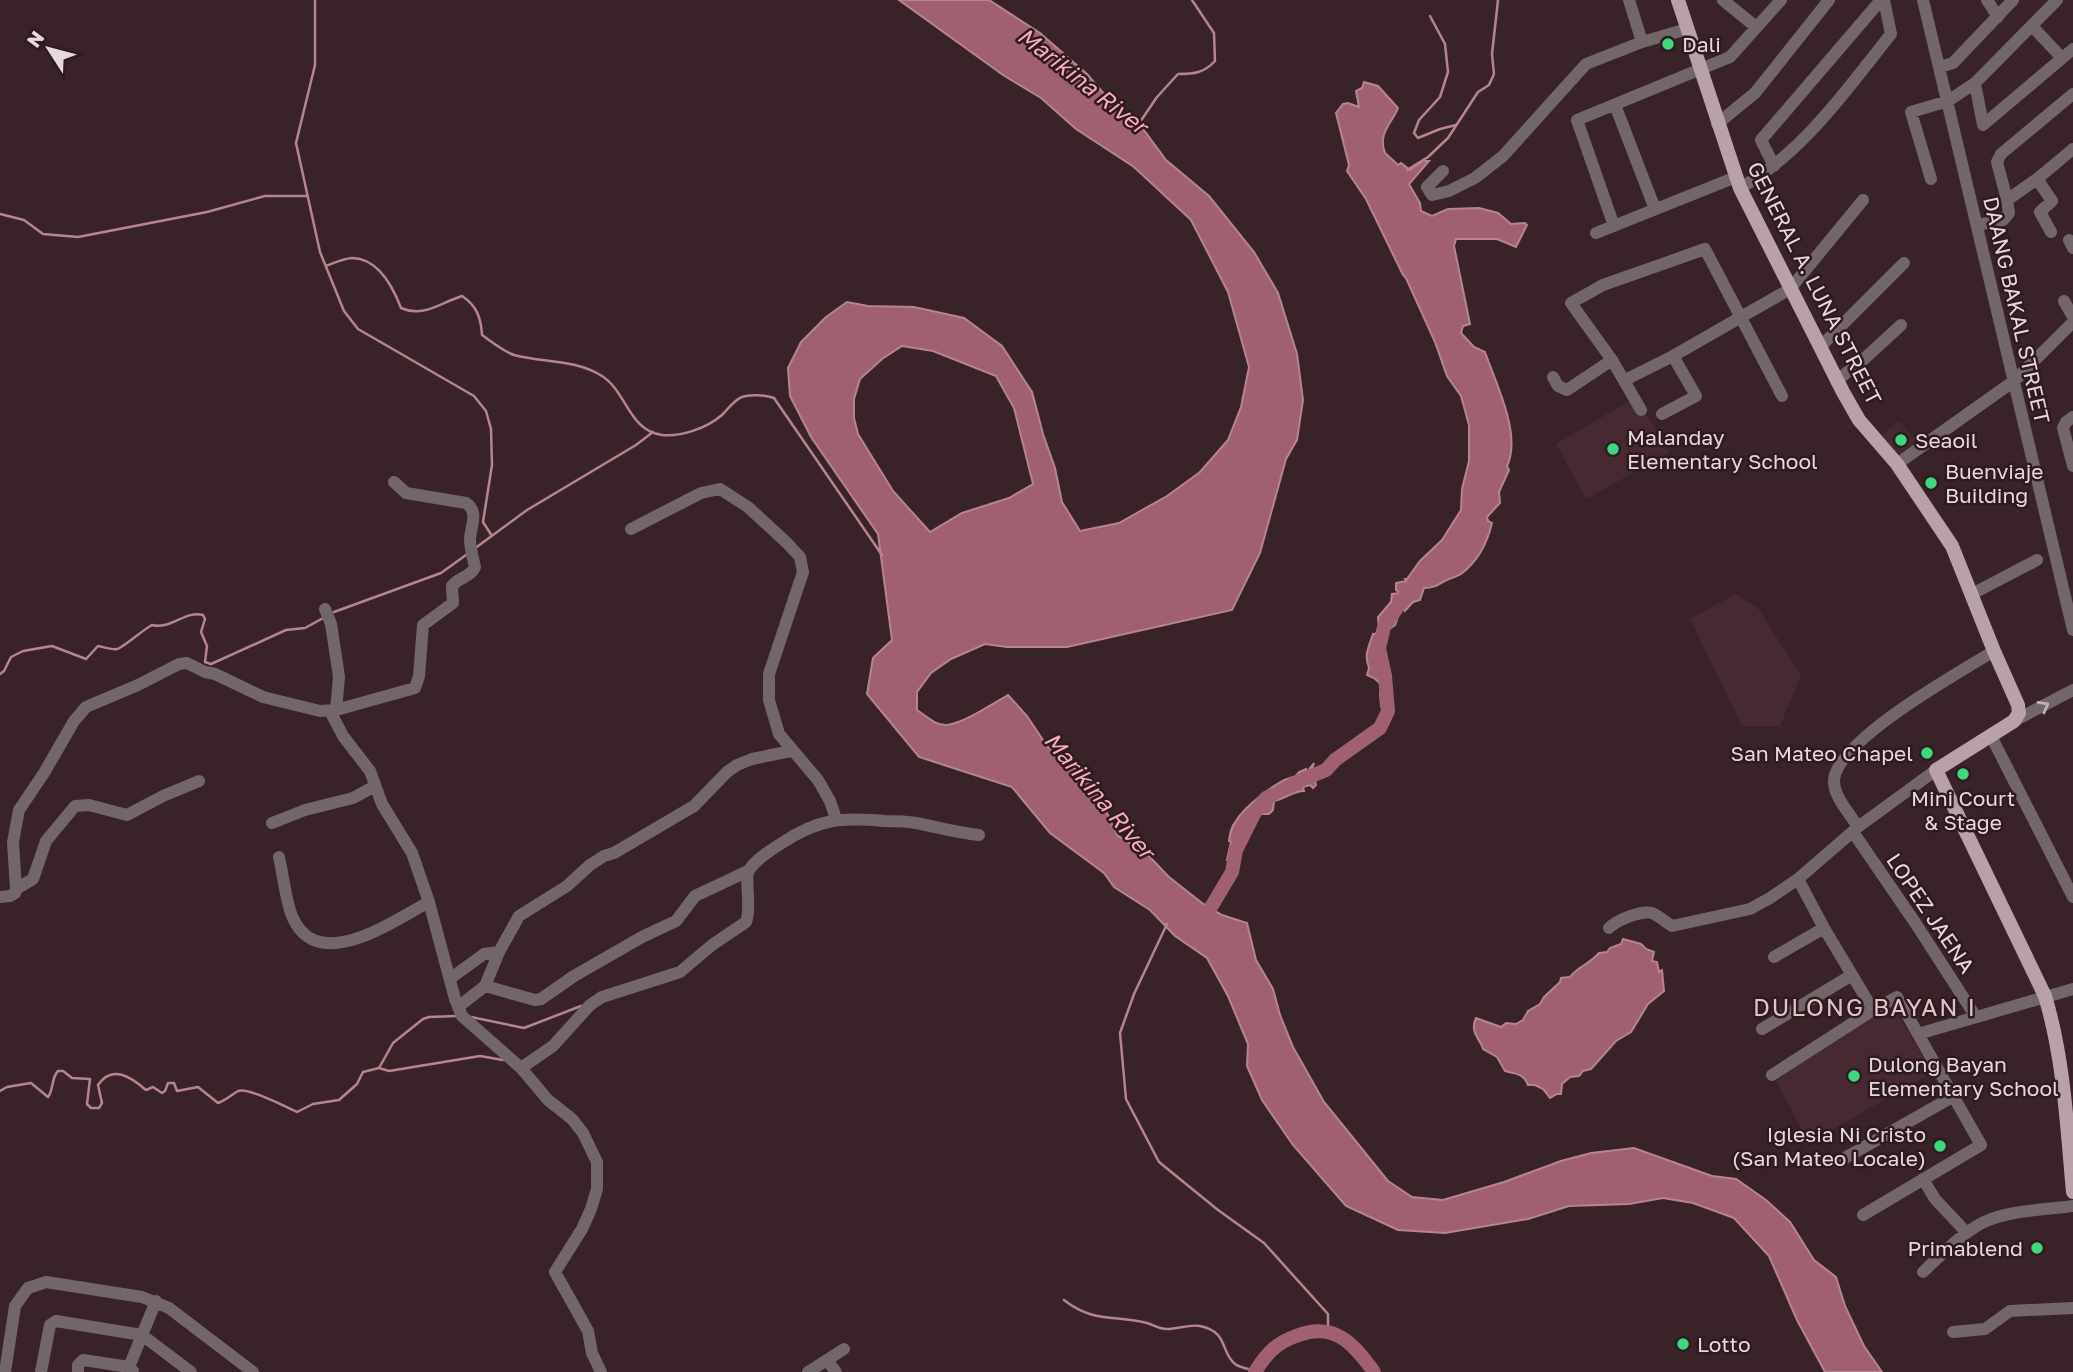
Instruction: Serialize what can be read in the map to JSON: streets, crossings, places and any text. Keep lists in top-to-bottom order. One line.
{"streets":{"main road":["GENERAL A. LUNA STREET"],"street":["DAANG BAKAL STREET","LOPEZ JAENA"]},"crossings":[["GENERAL A. LUNA STREET","LOPEZ JAENA"]],"districts":["DULONG BAYAN I"],"water":["Marikina River"],"places":["Dali","Seaoil","Malanday Elementary School","Buenviaje Building","San Mateo Chapel","Mini Court & Stage","Dulong Bayan Elementary School","Iglesia Ni Cristo (San Mateo Locale)","Primablend","Lotto"],"north":"top left"}
